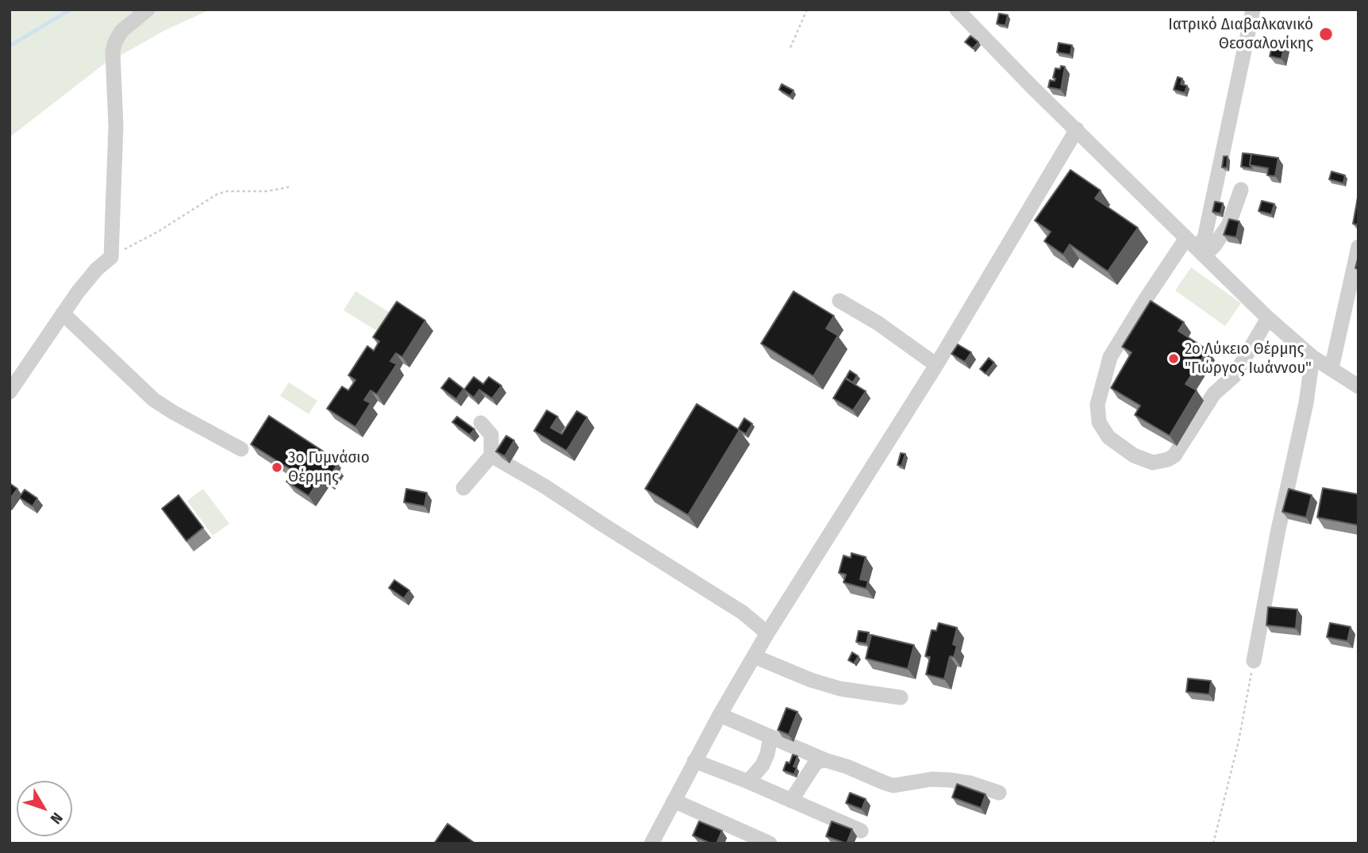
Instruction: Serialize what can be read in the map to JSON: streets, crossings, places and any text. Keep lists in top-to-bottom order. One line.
{"places":["Ιατρικό Διαβαλκανικό Θεσσαλονίκης","2ο Λύκειο Θέρμης \"Γιώργος Ιωάννου\"","3ο Γυμνάσιο Θέρμης"],"north":"bottom right"}
